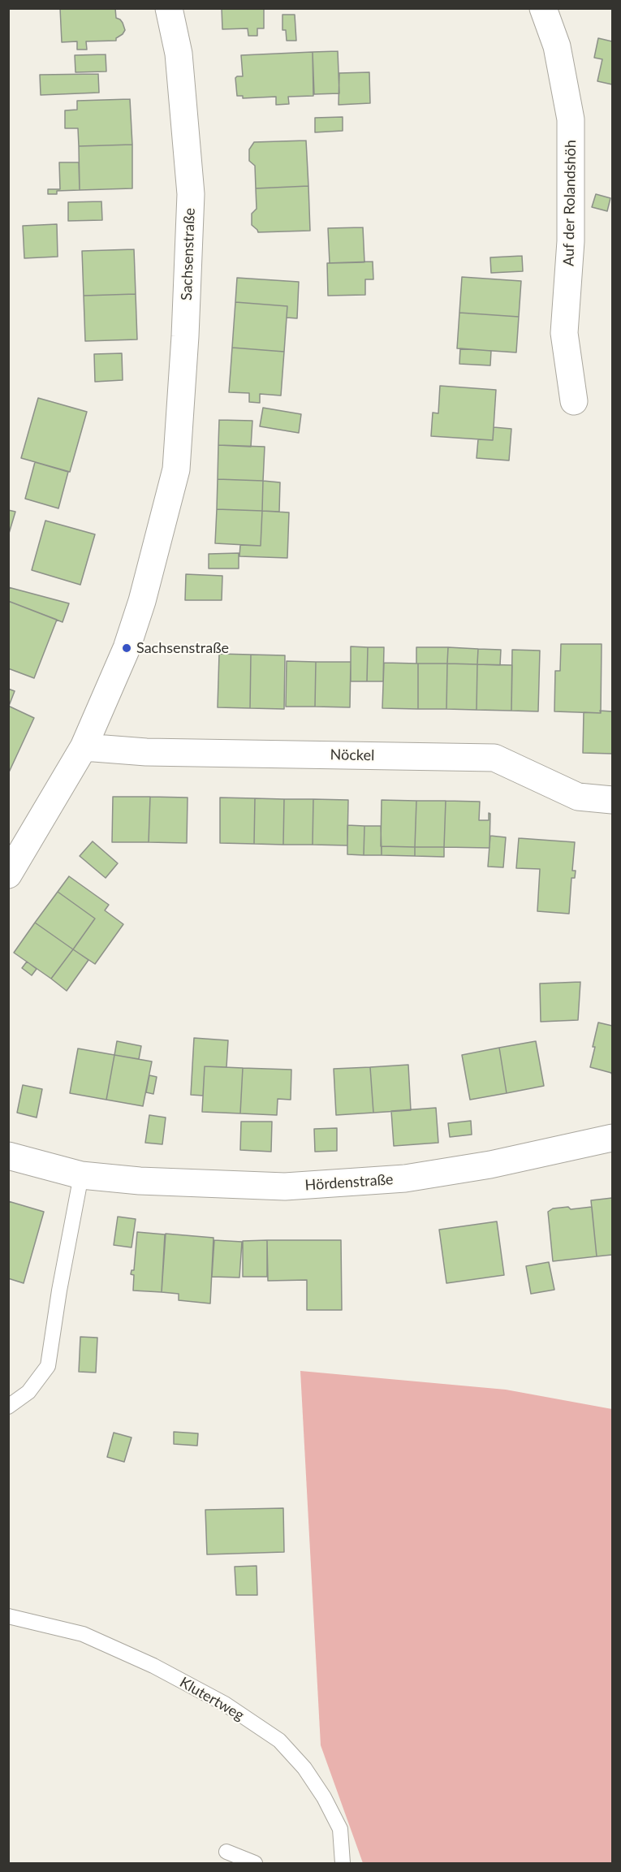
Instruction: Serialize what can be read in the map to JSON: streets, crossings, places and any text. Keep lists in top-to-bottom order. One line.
{"streets":{"street":["Auf der Rolandshöh","Sachsenstraße","Nöckel","Hördenstraße"],"lane":["Klutertweg"]},"crossings":[["Sachsenstraße","Nöckel"]],"places":["Sachsenstraße"]}
